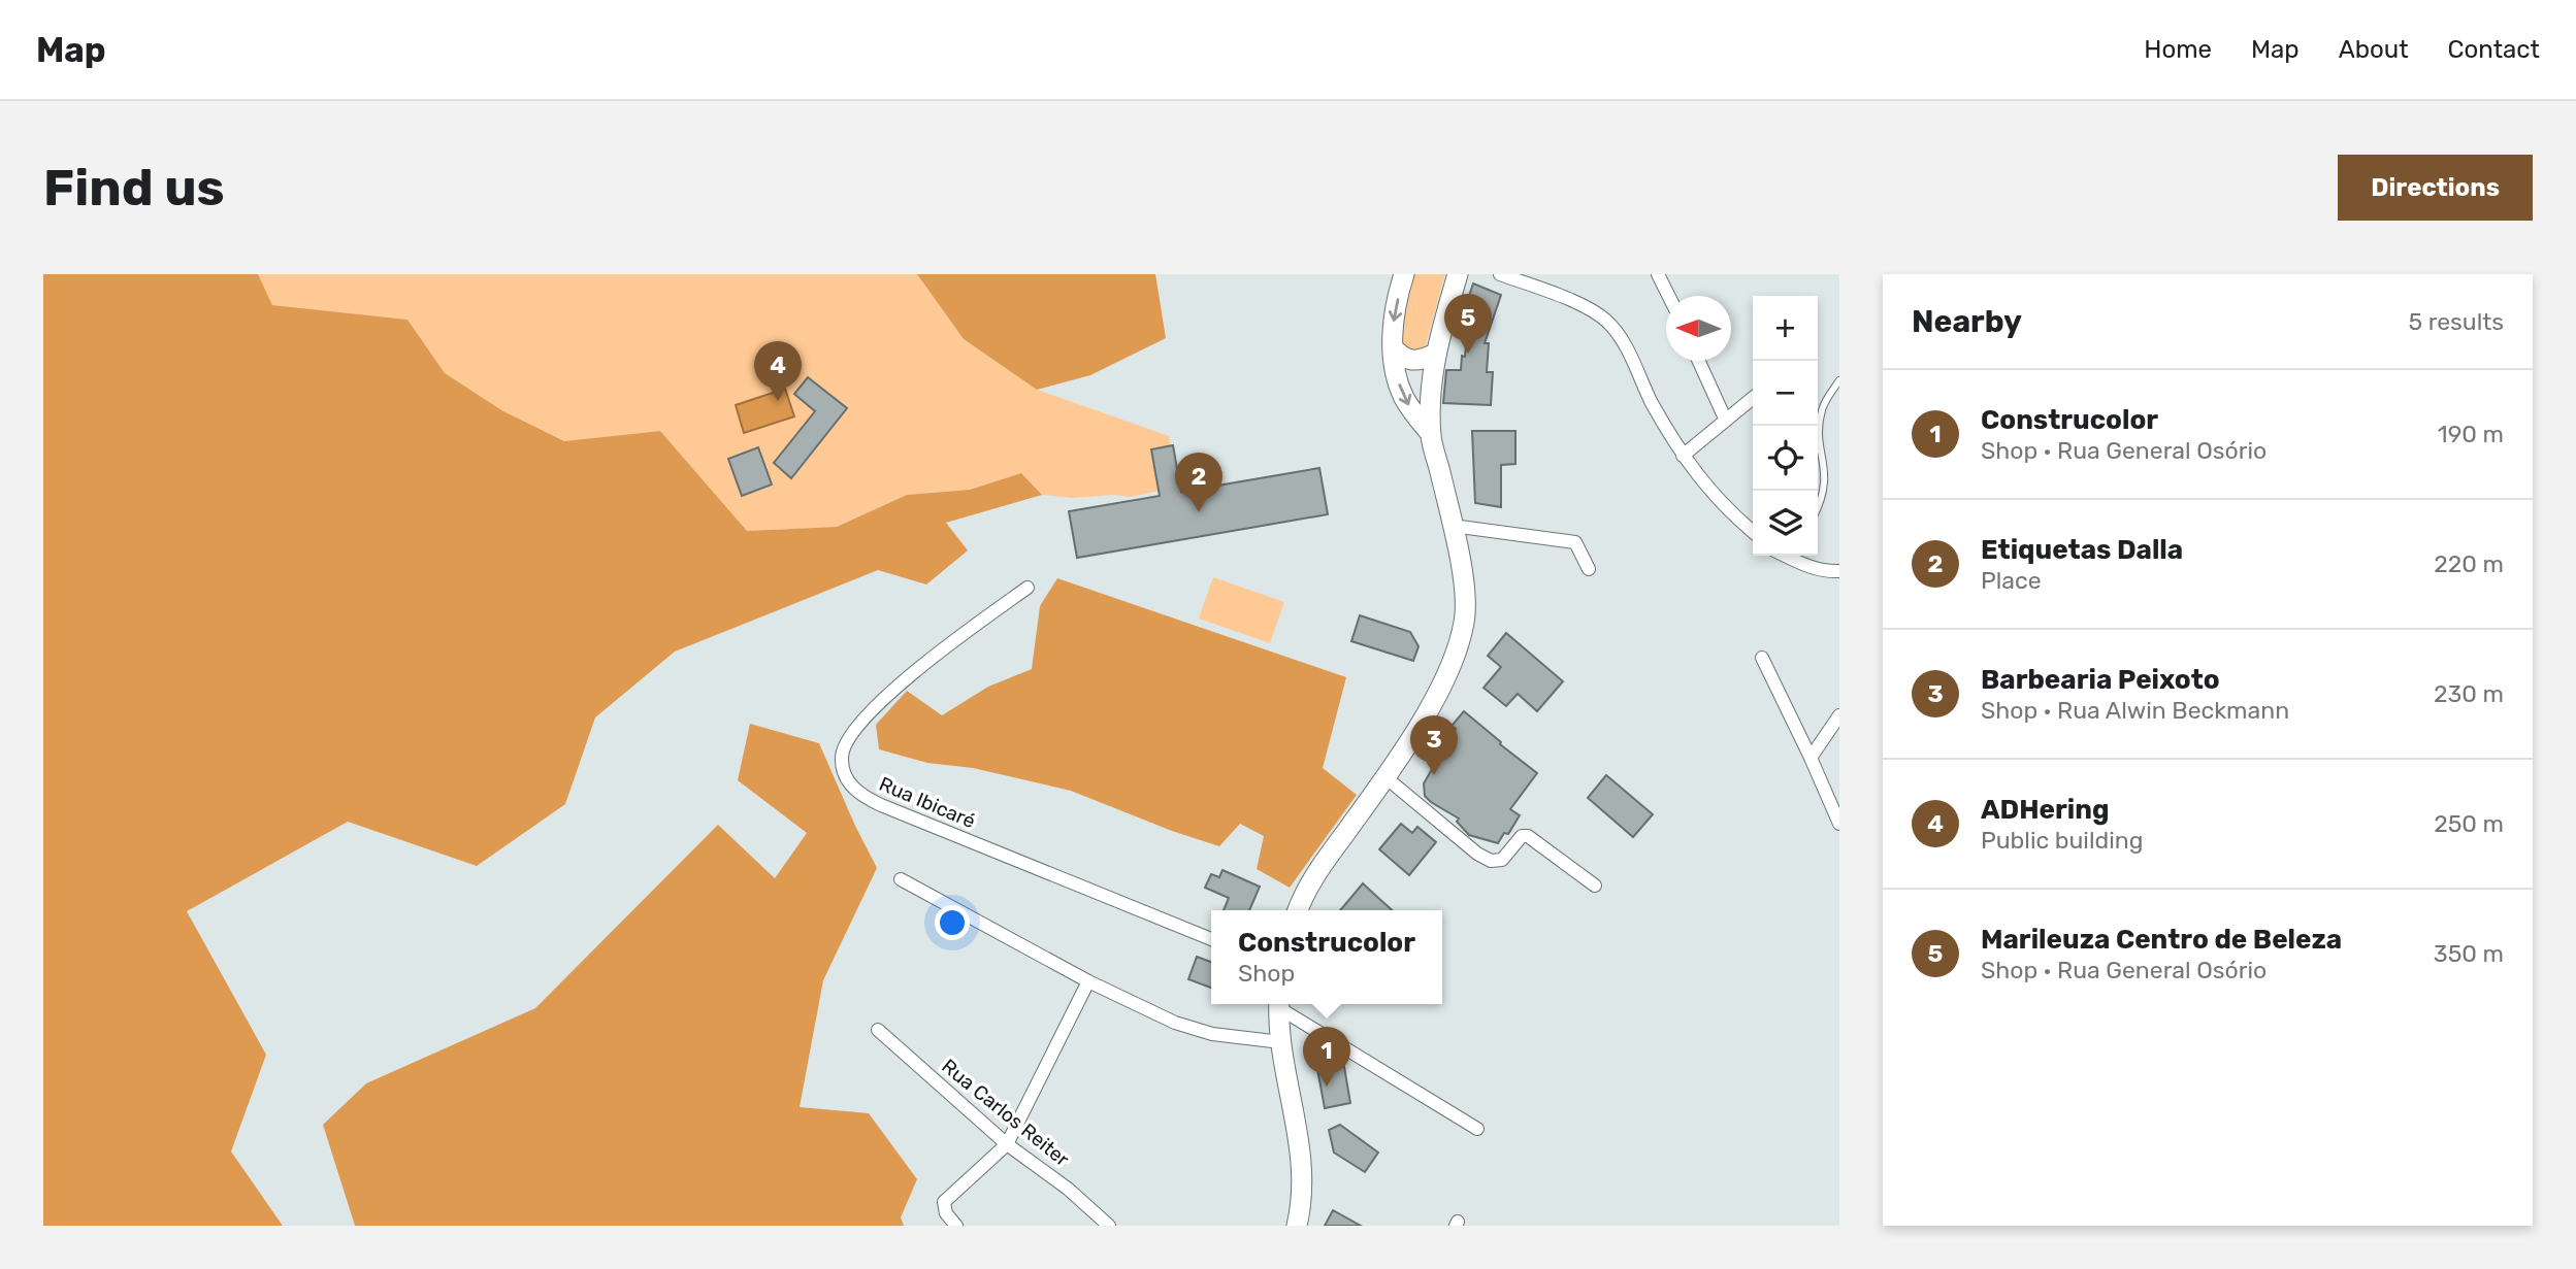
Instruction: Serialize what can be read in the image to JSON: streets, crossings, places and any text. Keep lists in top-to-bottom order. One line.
{"streets":{"street":["Rua Ibicaré","Rua Carlos Reiter"]},"north":"left","page":{"header":"Map","nav":["Home","Map","About","Contact"],"buttons":"Directions","title":"Find us","heading":["Nearby","5 results"],"pins":["5","4","2","3","1"],"map_buttons":["+","−"],"list":[{"mark":"1","name":"Construcolor","note":"Shop · Rua General Osório","value":"190 m"},{"mark":"2","name":"Etiquetas Dalla","note":"Place","value":"220 m"},{"mark":"3","name":"Barbearia Peixoto","note":"Shop · Rua Alwin Beckmann","value":"230 m"},{"mark":"4","name":"ADHering","note":"Public building","value":"250 m"},{"mark":"5","name":"Marileuza Centro de Beleza","note":"Shop · Rua General Osório","value":"350 m"}],"popup":["Construcolor","Shop"]}}
